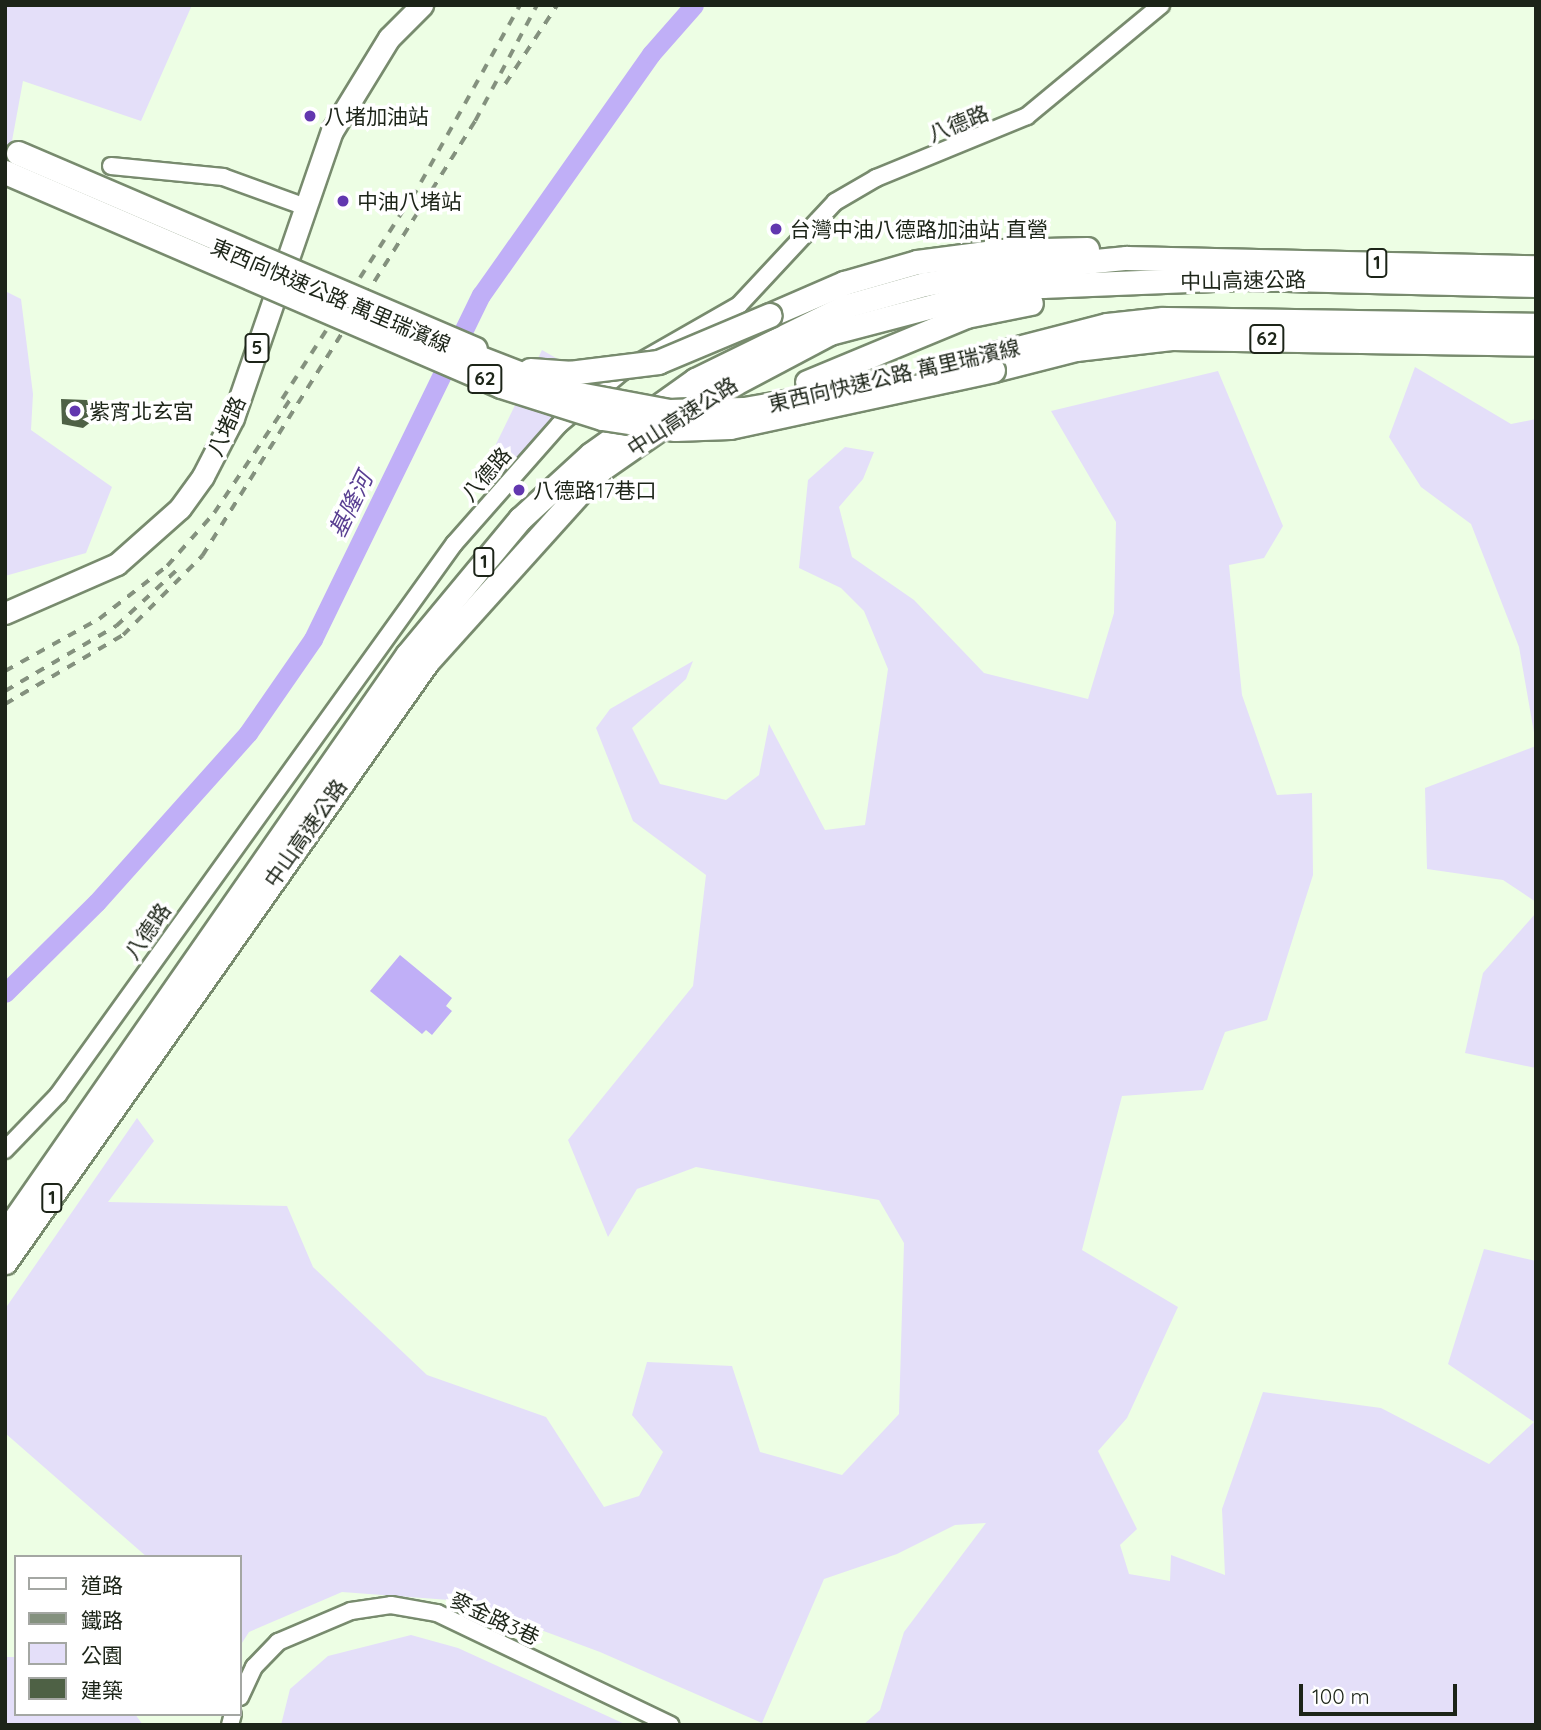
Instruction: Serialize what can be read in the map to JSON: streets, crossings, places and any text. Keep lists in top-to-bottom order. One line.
{"streets":{"highway":["1","中山高速公路","東西向快速公路 萬里瑞濱線","62"],"main road":["5","八堵路"],"street":["八德路","麥金路3巷"]},"water":["基隆河"],"places":["八堵加油站","中油八堵站","台灣中油八德路加油站 直營","紫宵北玄宮","八德路17巷口"],"legend":["道路","鐵路","公園","建築"],"scale_bar":"100 m"}
